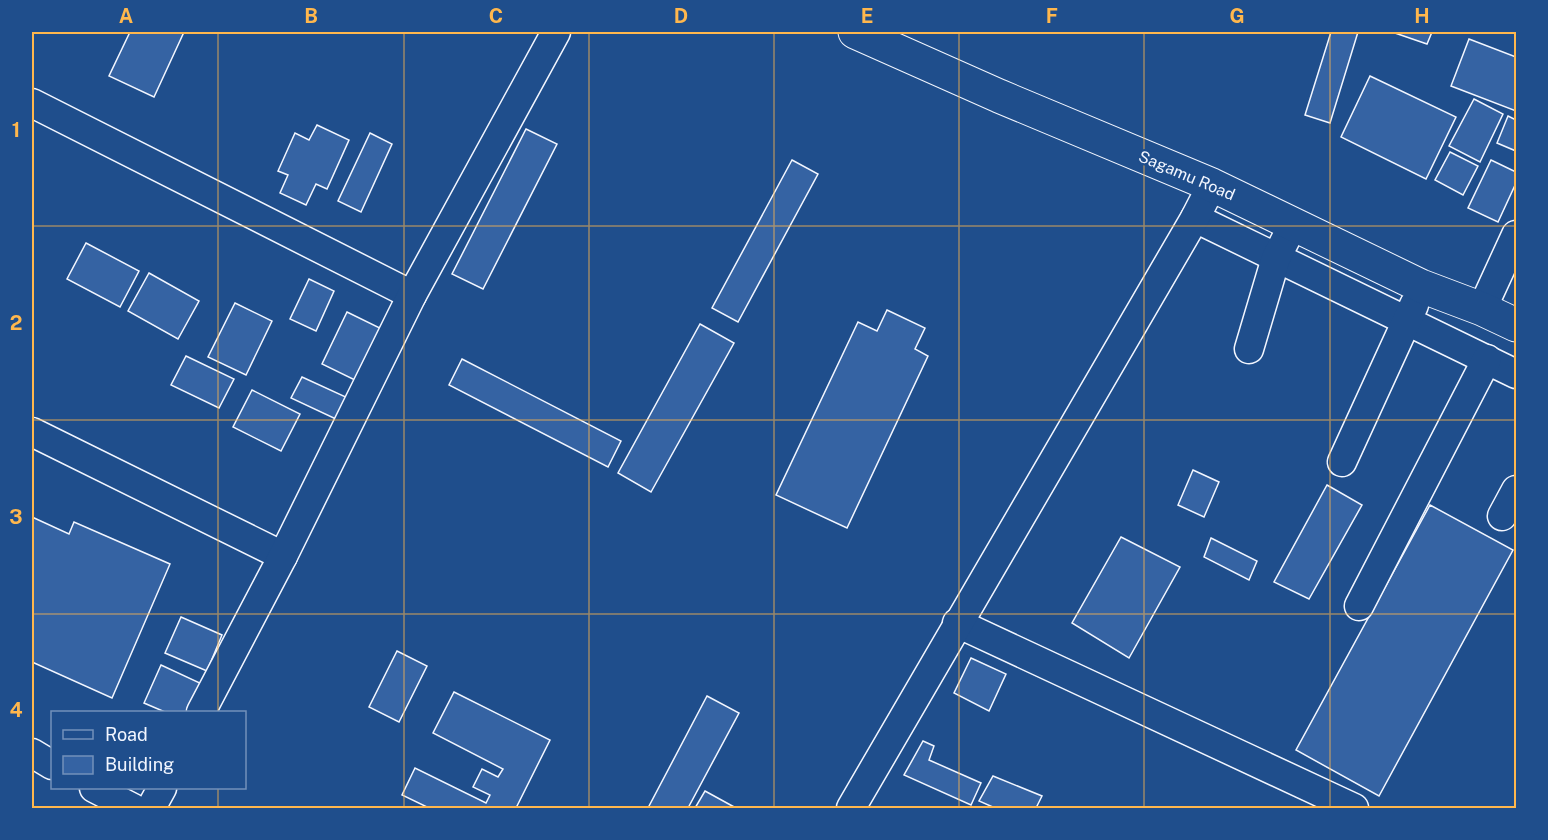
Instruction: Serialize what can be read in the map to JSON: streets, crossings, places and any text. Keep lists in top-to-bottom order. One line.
{"streets":{"highway":["Sagamu Road"]},"legend":["Road","Building"],"grid":{"columns":["A","B","C","D","E","F","G","H"],"rows":["1","2","3","4"]}}
